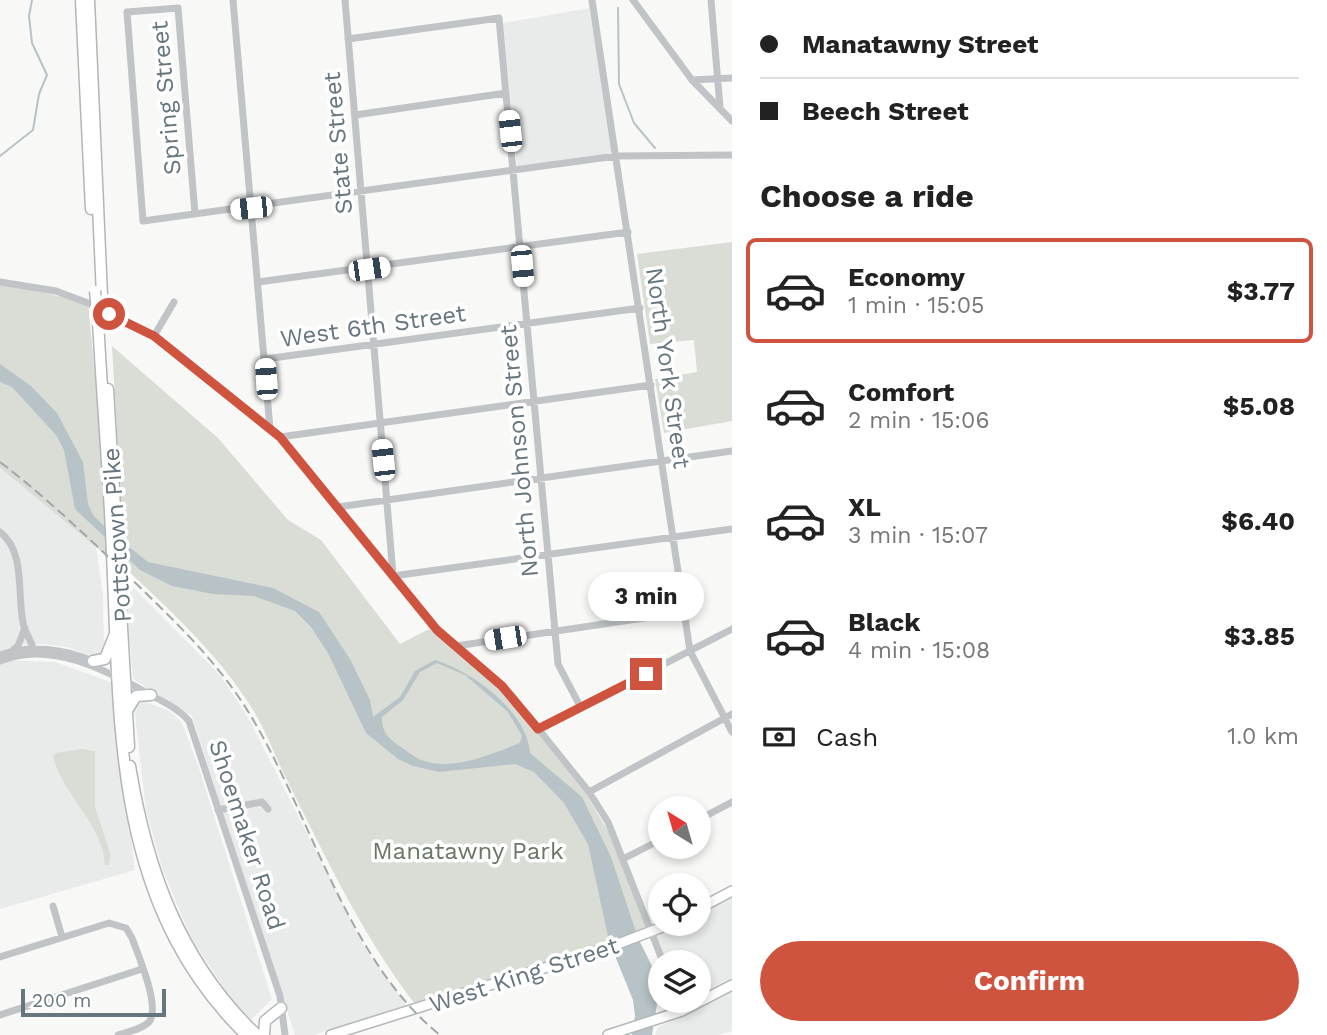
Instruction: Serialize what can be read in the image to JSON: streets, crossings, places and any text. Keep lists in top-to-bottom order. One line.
{"streets":{"highway":["Pottstown Pike"],"main road":["West King Street"],"street":["Spring Street","State Street","West 6th Street","North York Street","North Johnson Street","Shoemaker Road"]},"crossings":[["State Street","West 6th Street"],["State Street","North Johnson Street"],["West 6th Street","North York Street"],["West 6th Street","North Johnson Street"],["Pottstown Pike","Shoemaker Road"]],"parks":["Manatawny Park"],"scale_bar":"200 m","north":"top left","page":{"banner":["Manatawny Street","Beech Street"],"heading":"Choose a ride","list":[{"name":"Economy","note":"1 min · 15:05","value":"$3.77"},{"name":"Comfort","note":"2 min · 15:06","value":"$5.08"},{"name":"XL","note":"3 min · 15:07","value":"$6.40"},{"name":"Black","note":"4 min · 15:08","value":"$3.85"}],"bubble":"3 min","pay":["Cash","1.0 km"],"buttons":"Confirm","scale":"200 m"}}
